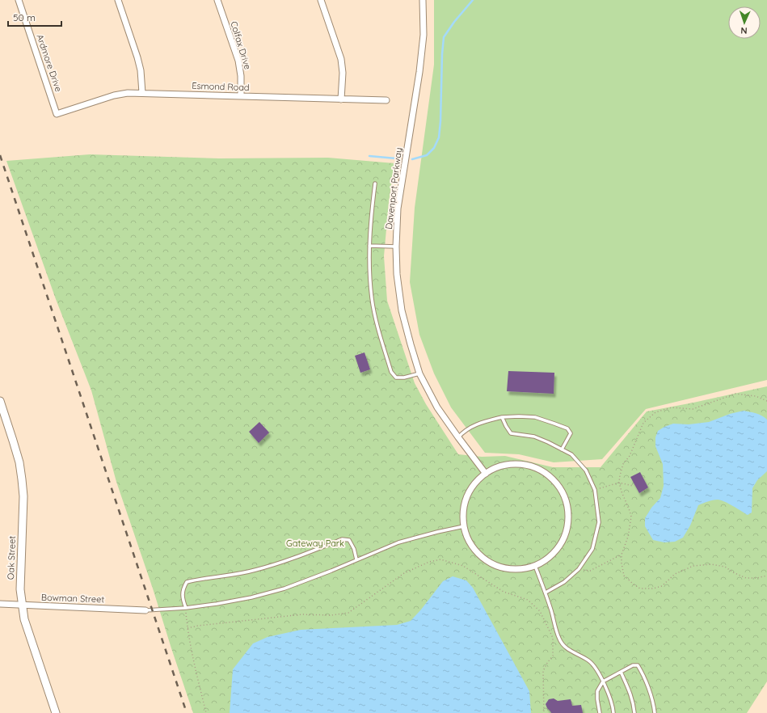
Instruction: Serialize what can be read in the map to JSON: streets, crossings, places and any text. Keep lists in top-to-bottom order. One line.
{"streets":{"street":["Colfax Drive","Ardmore Drive","Esmond Road","Davenport Parkway","Oak Street","Bowman Street"]},"crossings":[["Colfax Drive","Esmond Road"],["Ardmore Drive","Esmond Road"],["Oak Street","Bowman Street"]],"parks":["Gateway Park"],"scale_bar":"50 m","north":"bottom"}
